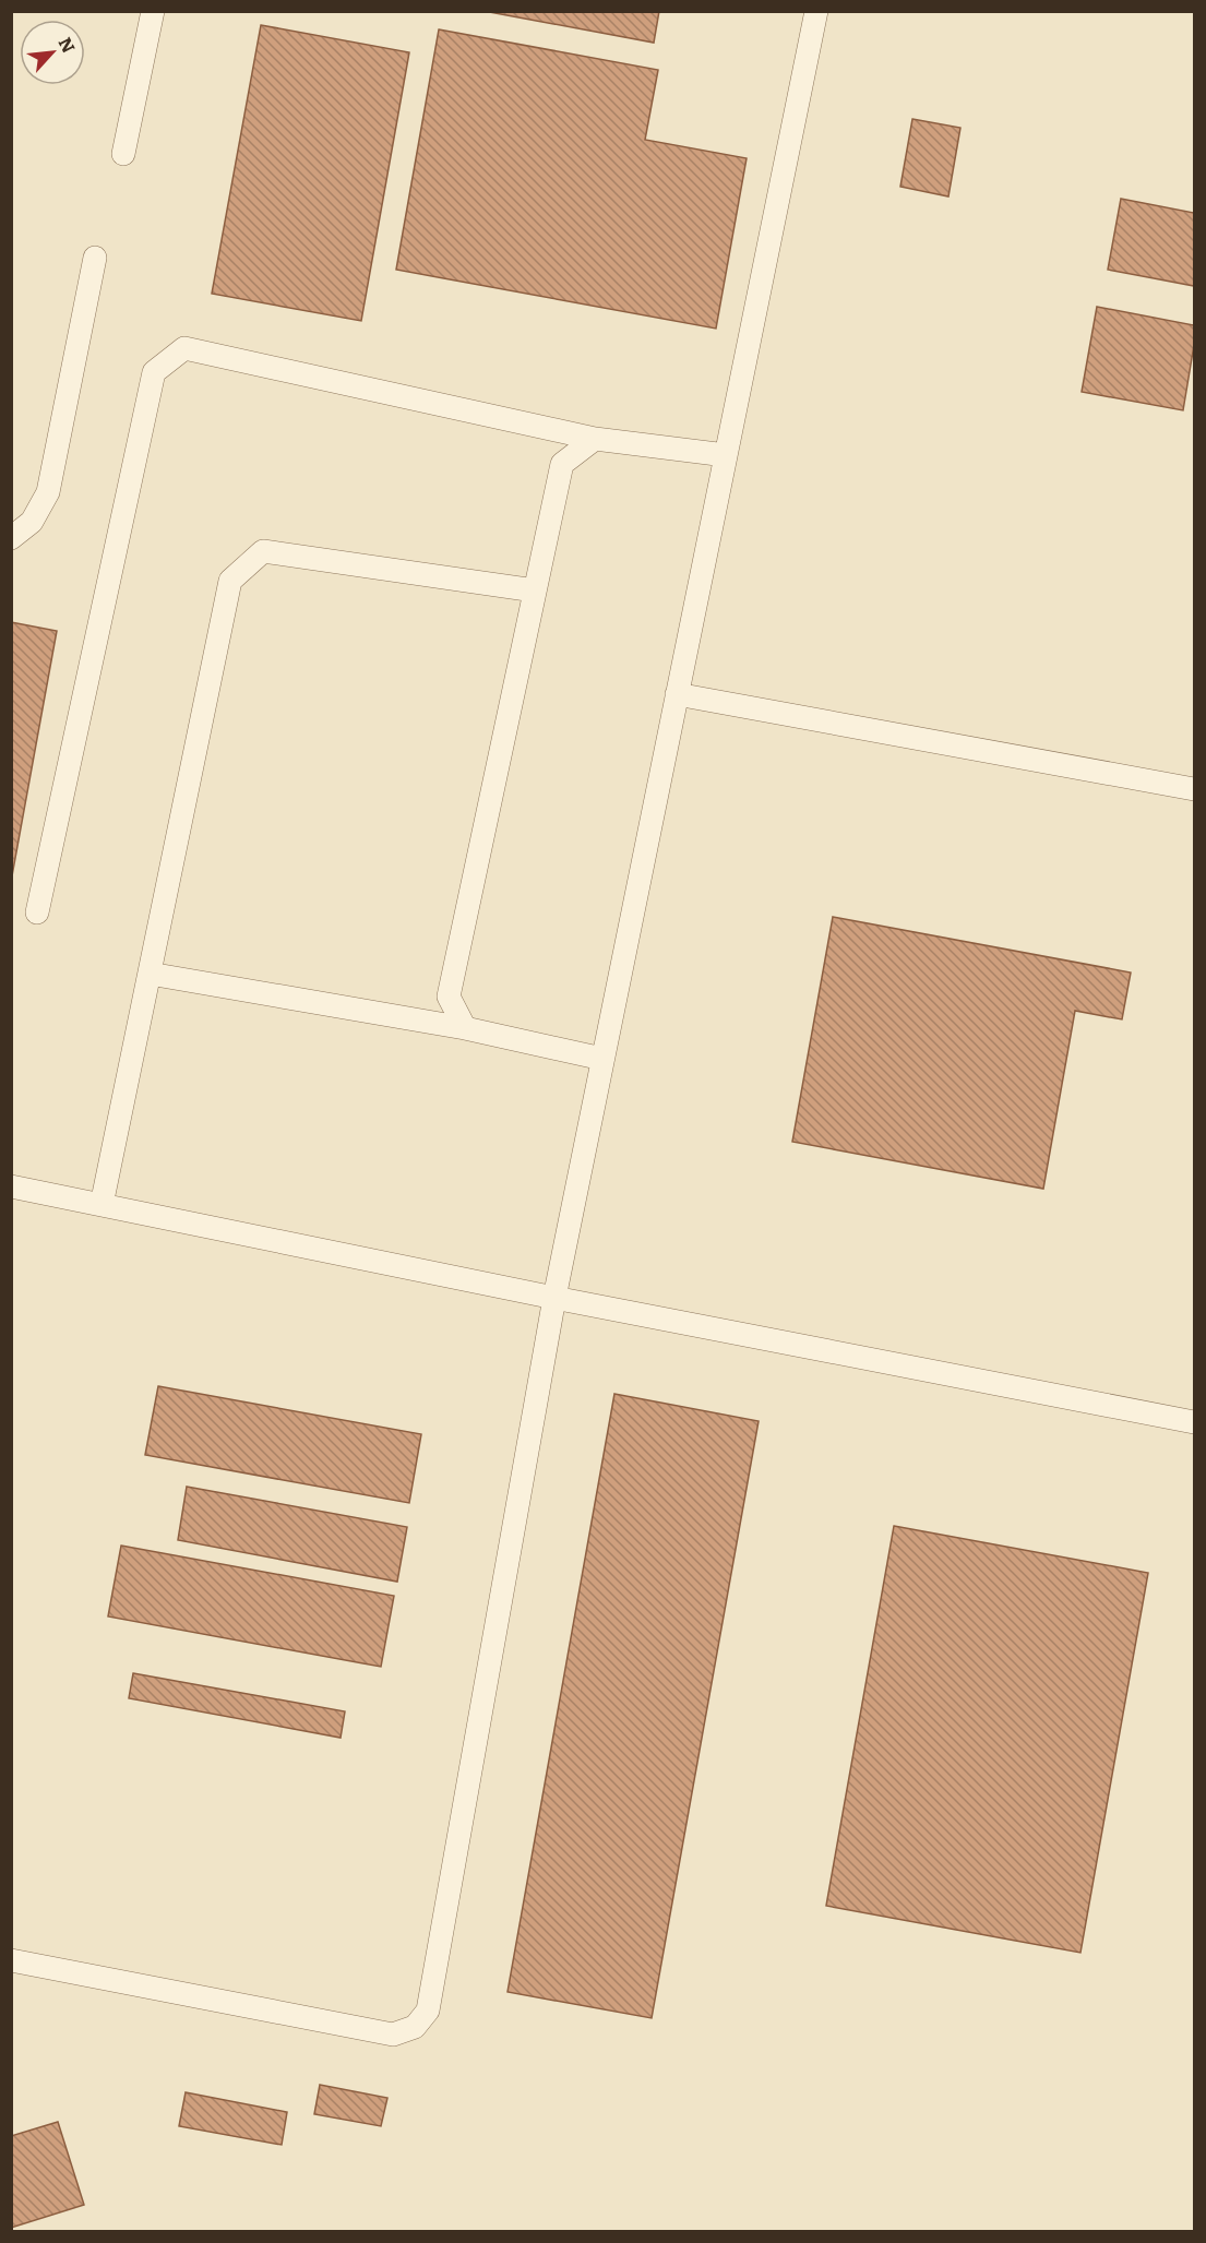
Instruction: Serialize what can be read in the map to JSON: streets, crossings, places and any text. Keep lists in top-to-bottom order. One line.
{"north":"top right"}
